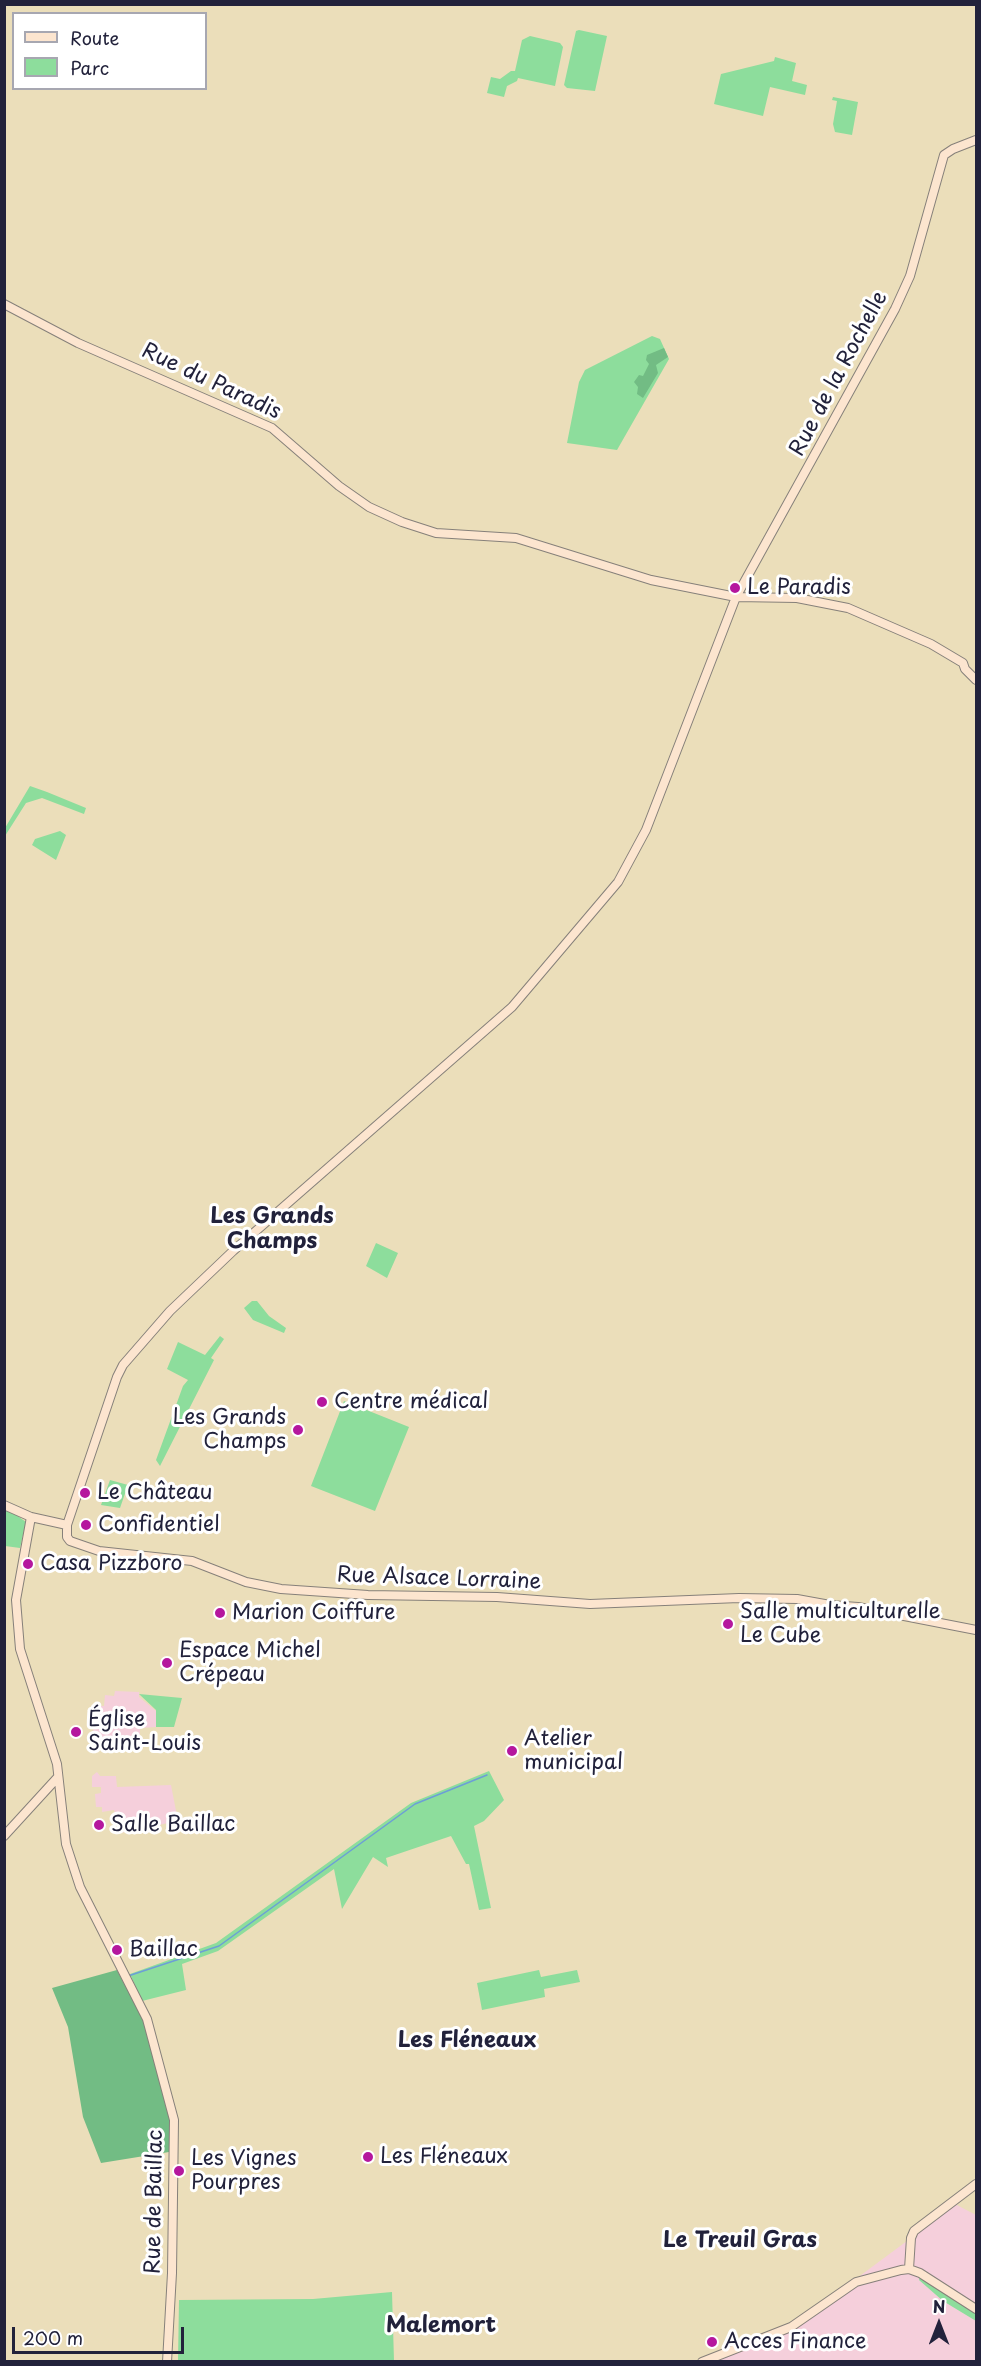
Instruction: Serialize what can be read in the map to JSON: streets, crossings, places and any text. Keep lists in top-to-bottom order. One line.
{"streets":{"street":["Rue de la Rochelle","Rue du Paradis","Rue Alsace Lorraine","Rue de Baillac"]},"crossings":[["Rue de la Rochelle","Rue du Paradis"],["Rue de la Rochelle","Rue Alsace Lorraine"]],"districts":["Les Grands Champs","Les Fléneaux","Le Treuil Gras","Malemort"],"places":["Le Paradis","Centre médical","Les Grands Champs","Le Château","Confidentiel","Casa Pizzboro","Marion Coiffure","Salle multiculturelle Le Cube","Espace Michel Crépeau","Église Saint-Louis","Atelier municipal","Salle Baillac","Baillac","Les Fléneaux","Les Vignes Pourpres","Acces Finance"],"legend":["Route","Parc"],"scale_bar":"200 m","north":"top"}
